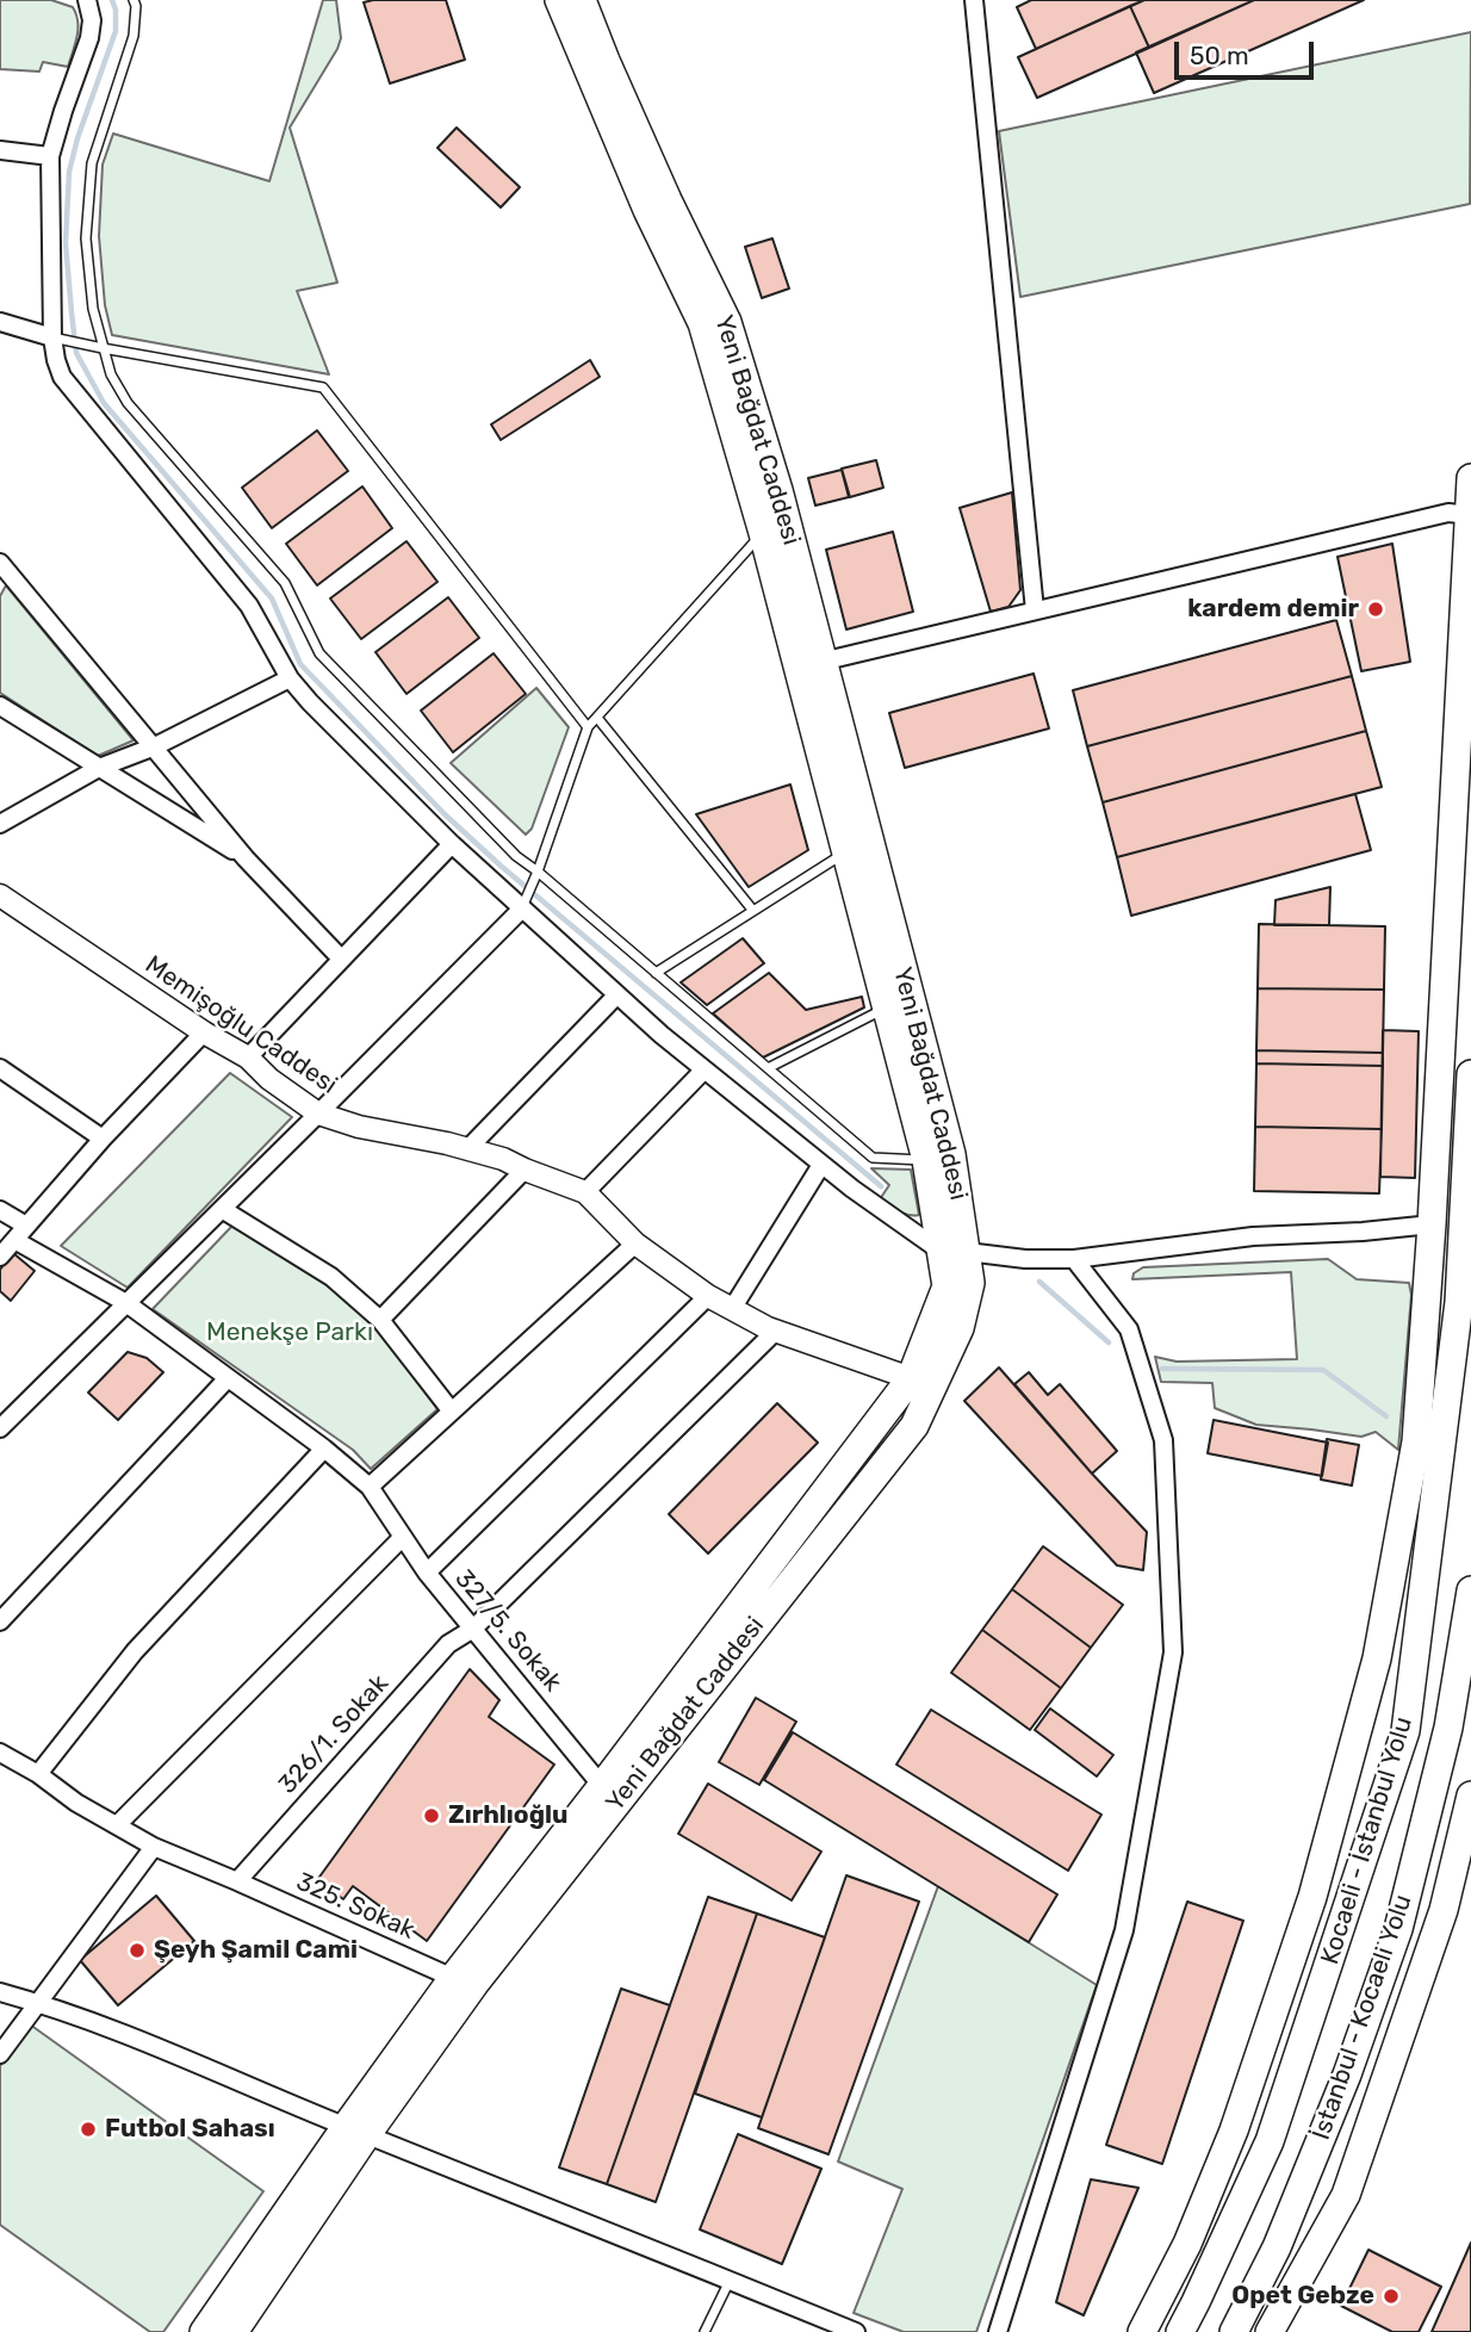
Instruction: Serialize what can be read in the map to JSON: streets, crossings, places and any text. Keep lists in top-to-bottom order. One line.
{"streets":{"main road":["Yeni Bağdat Caddesi","Kocaeli - İstanbul Yolu","İstanbul - Kocaeli Yolu"],"street":["Memişoğlu Caddesi","327/5. Sokak","326/1. Sokak","325. Sokak"]},"crossings":[["Yeni Bağdat Caddesi","Memişoğlu Caddesi"],["Yeni Bağdat Caddesi","327/5. Sokak"],["Yeni Bağdat Caddesi","325. Sokak"],["Memişoğlu Caddesi","326/1. Sokak"],["327/5. Sokak","326/1. Sokak"],["326/1. Sokak","325. Sokak"]],"parks":["Menekşe Parkı"],"places":["kardem demir","Zırhlıoğlu","Şeyh Şamil Cami","Futbol Sahası","Opet Gebze"],"scale_bar":"50 m"}
